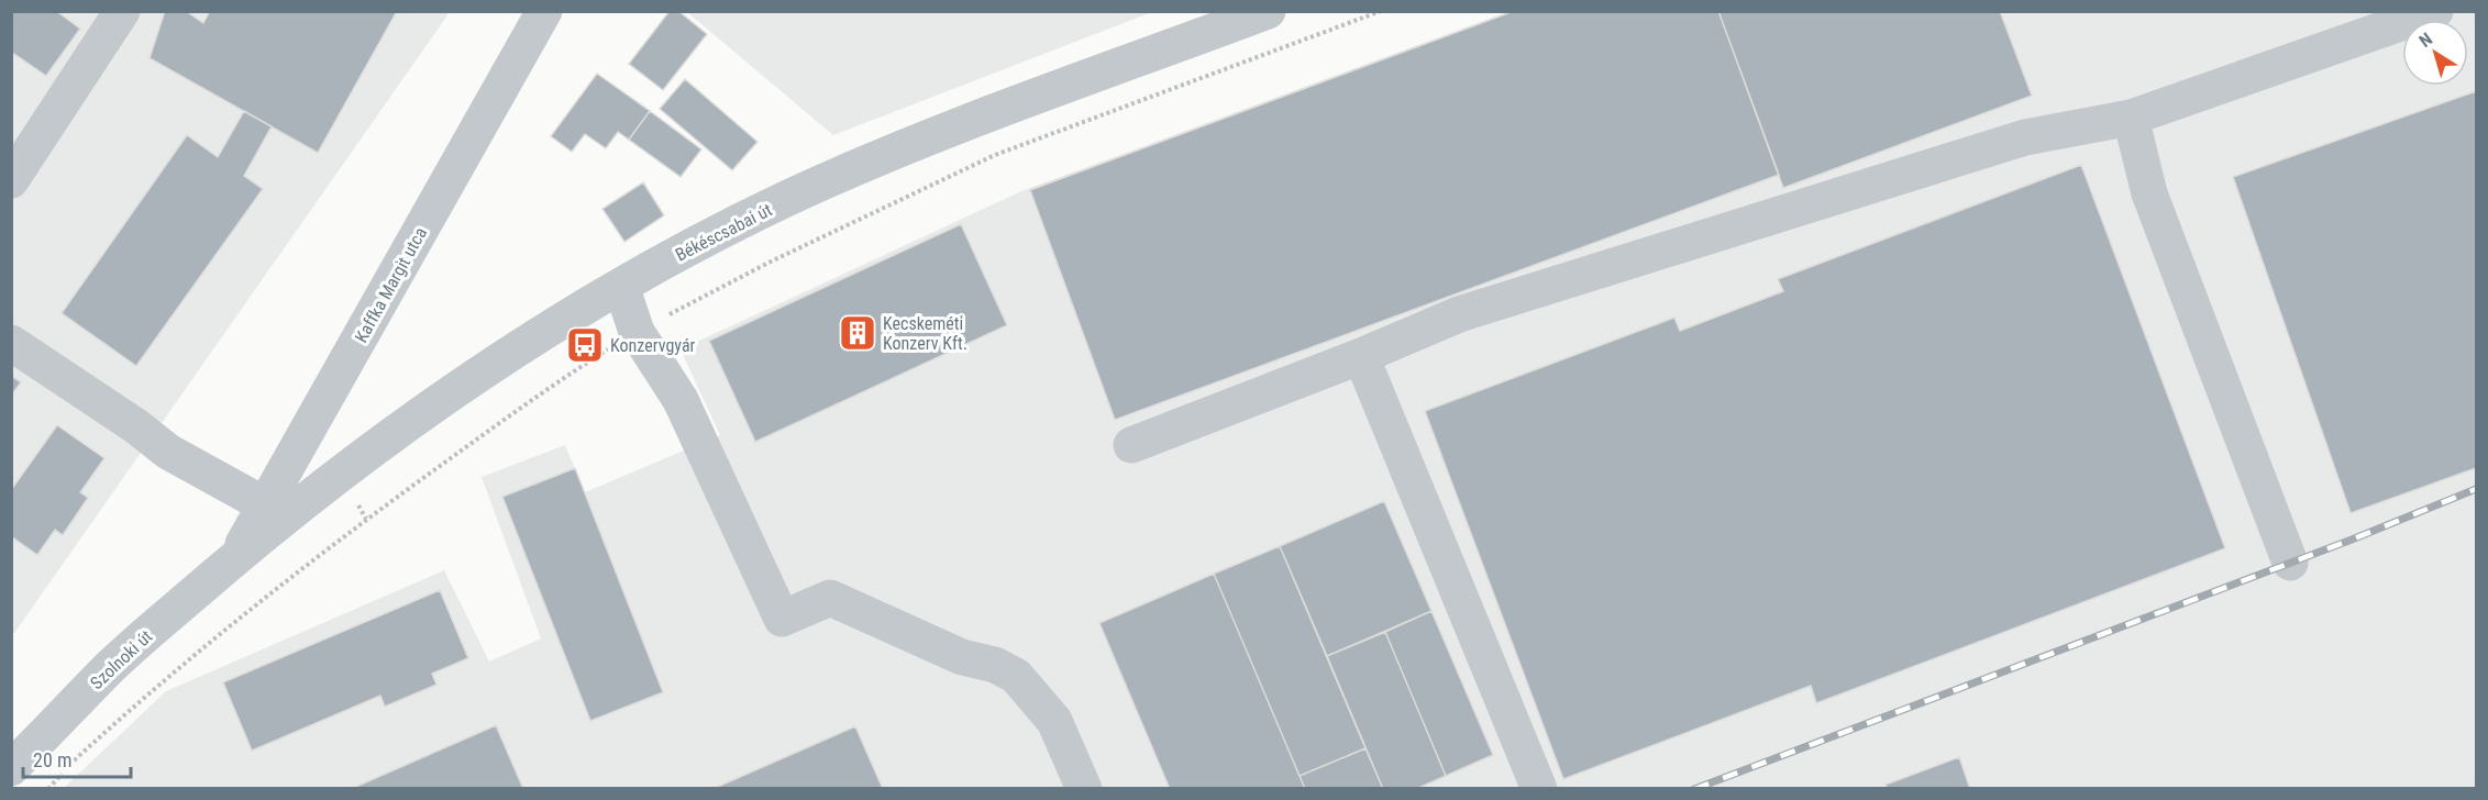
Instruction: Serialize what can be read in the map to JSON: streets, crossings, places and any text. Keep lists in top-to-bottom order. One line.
{"streets":{"street":["Békéscsabai út","Kaffka Margit utca","Szolnoki út"]},"crossings":[["Békéscsabai út","Kaffka Margit utca"],["Békéscsabai út","Szolnoki út"],["Kaffka Margit utca","Szolnoki út"]],"places":{"building":["Kecskeméti Konzerv Kft."],"bus stop":["Konzervgyár"]},"scale_bar":"20 m","north":"top left"}
